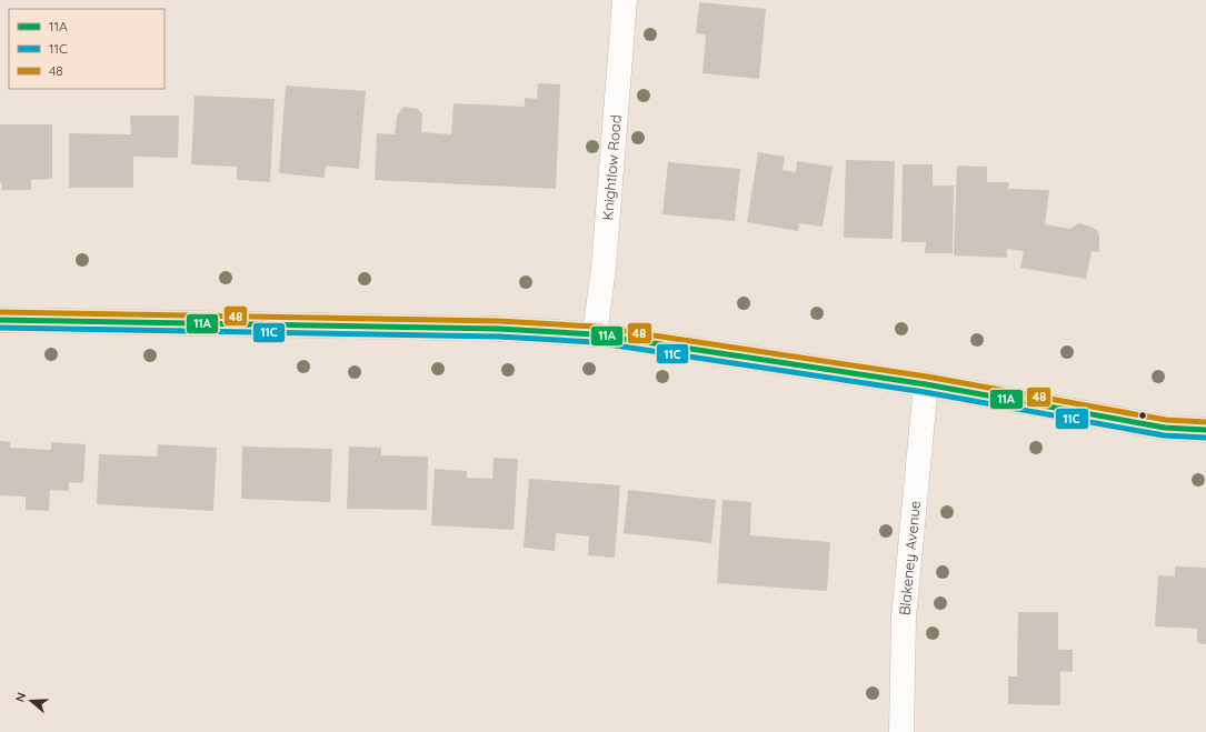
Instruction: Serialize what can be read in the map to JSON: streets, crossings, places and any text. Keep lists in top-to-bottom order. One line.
{"streets":{"street":["Knightlow Road","Blakeney Avenue"]},"lines":["transit line 48","transit line 11A","transit line 11C"],"legend":["11A","11C","48"],"north":"left"}
